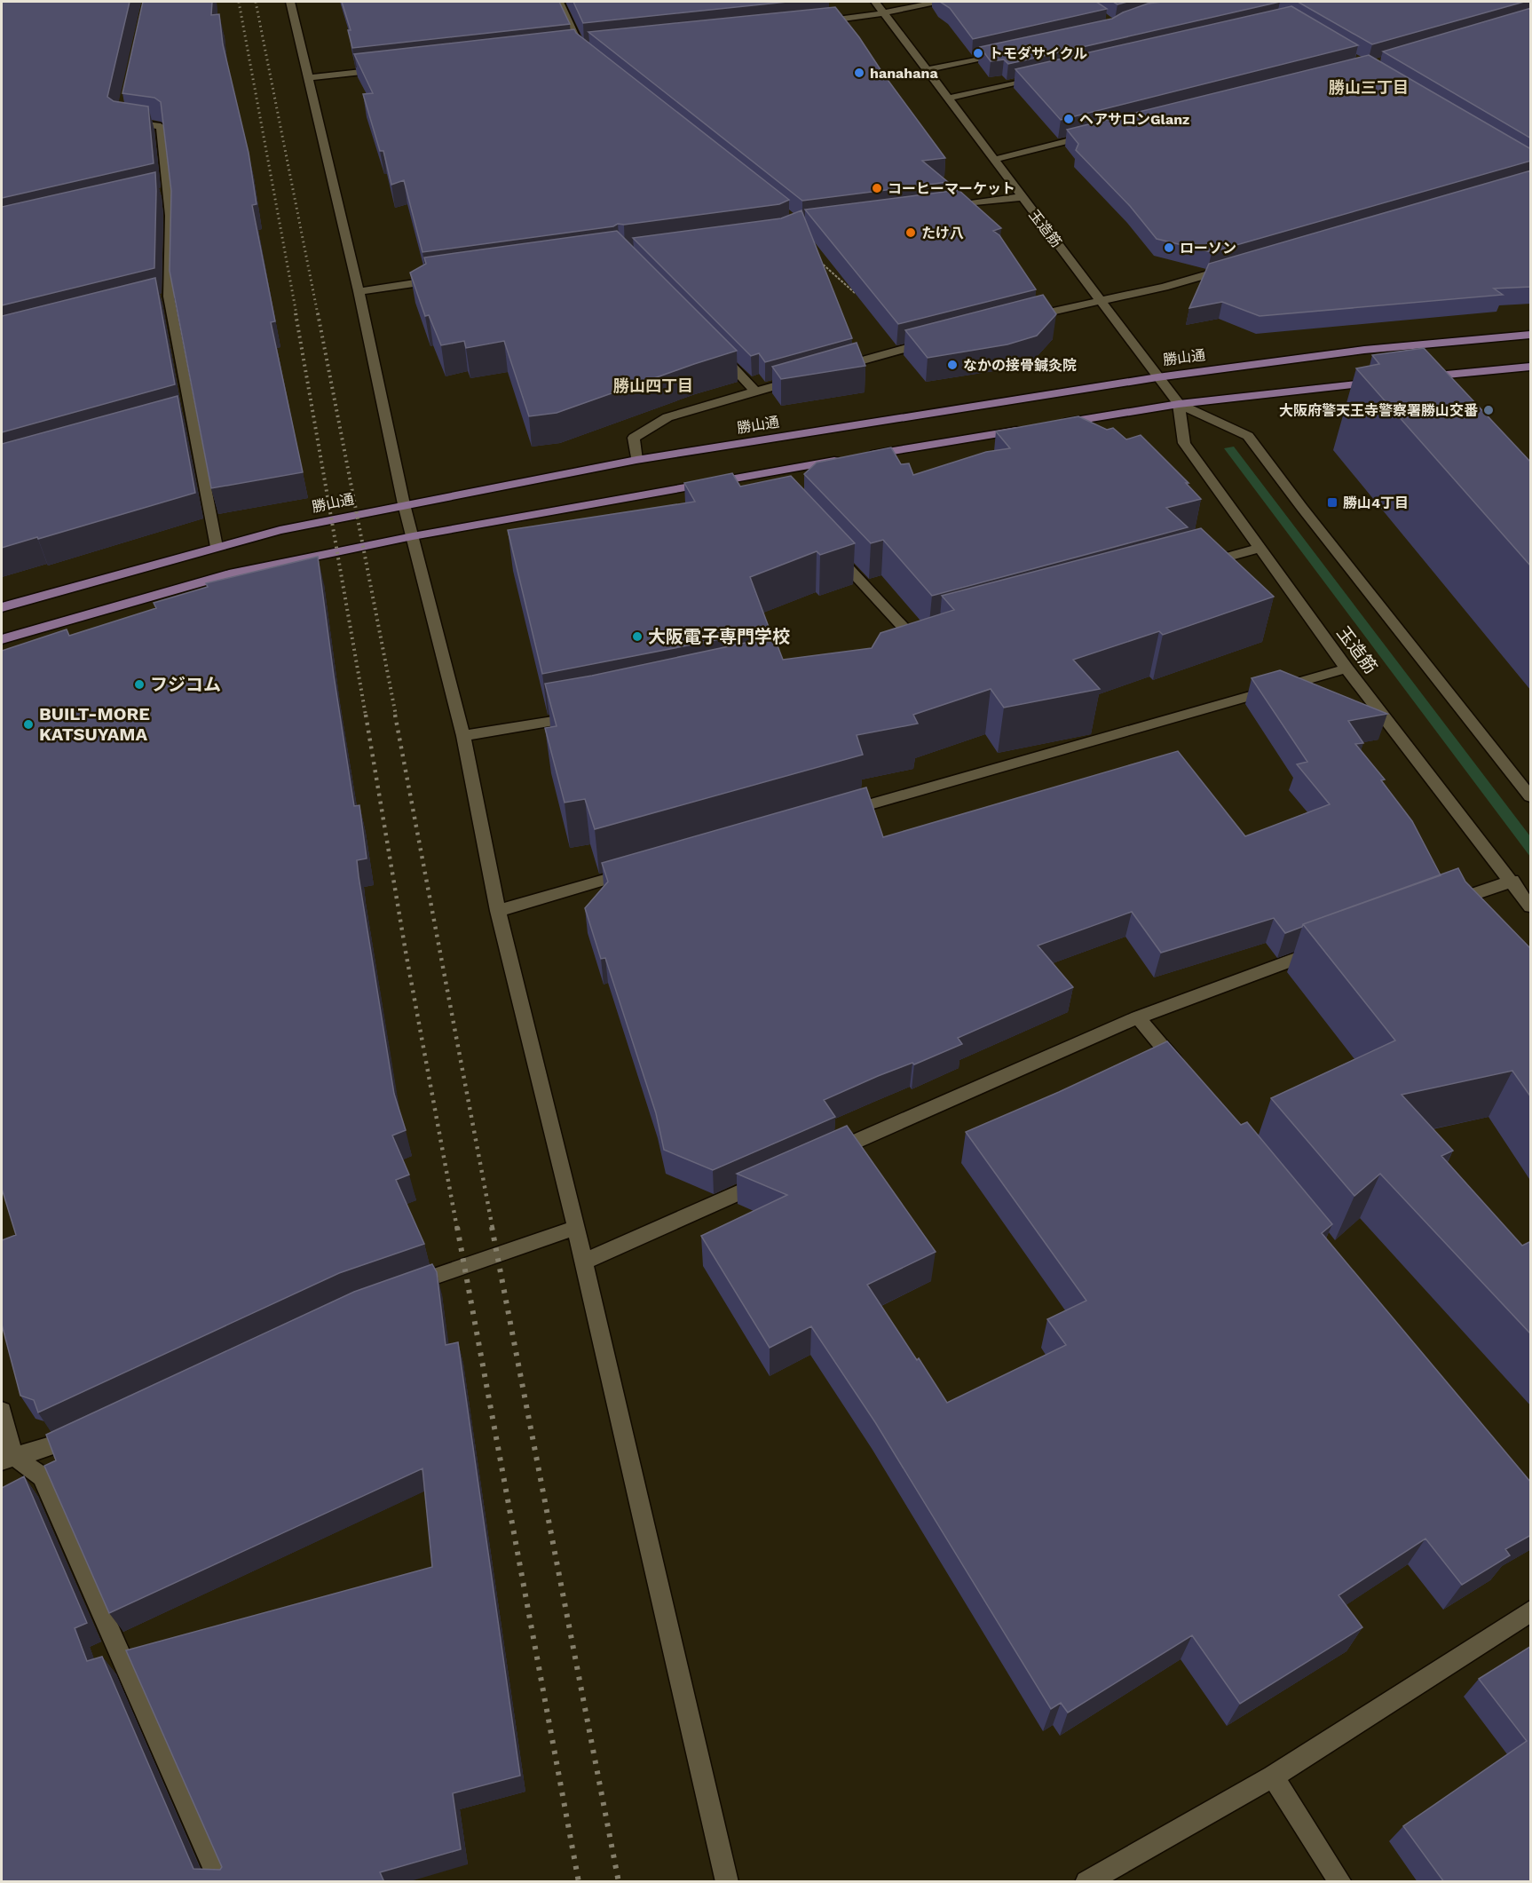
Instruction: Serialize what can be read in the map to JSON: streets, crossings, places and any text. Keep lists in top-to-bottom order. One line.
{"streets":{"main road":["勝山通"],"street":["玉造筋"]},"crossings":[["玉造筋","勝山通"]],"districts":["勝山三丁目","勝山四丁目"],"places":{"other":["トモダサイクル","hanahana","ヘアサロンGlanz","コーヒーマーケット","たけ八","ローソン","なかの接骨鍼灸院","大阪府警天王寺警察署勝山交番","大阪電子専門学校","フジコム","BUILT-MORE KATSUYAMA"],"transit":["勝山4丁目"]}}
